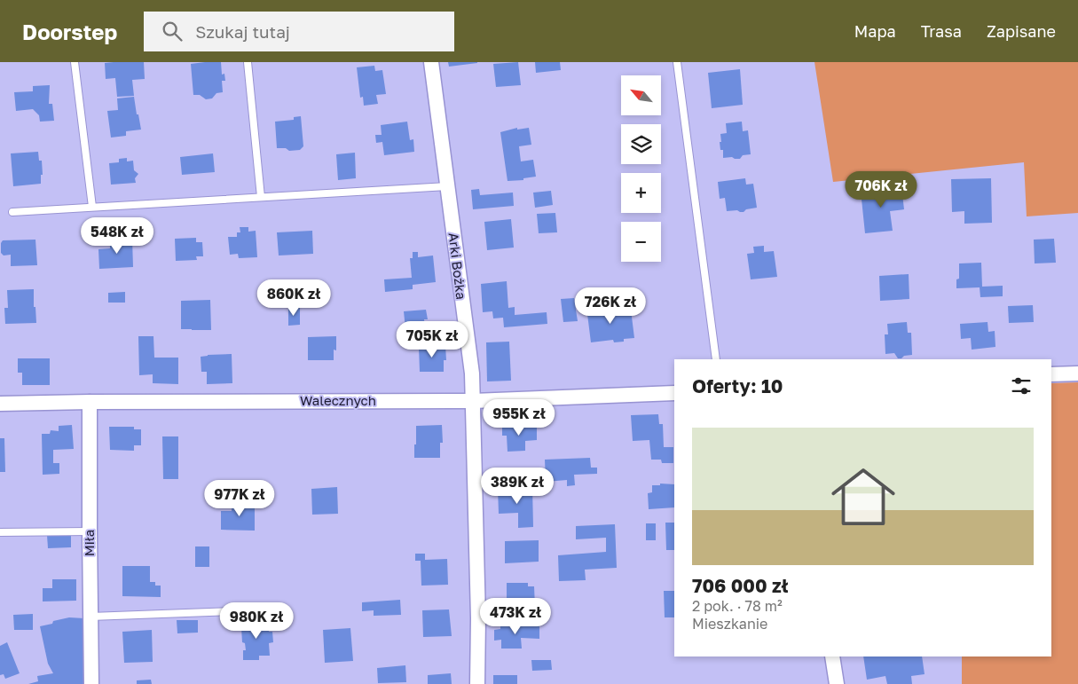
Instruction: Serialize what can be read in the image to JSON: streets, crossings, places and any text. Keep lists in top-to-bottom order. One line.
{"streets":{"street":["Arki Bożka","Walecznych","Miła"]},"crossings":[["Arki Bożka","Walecznych"],["Walecznych","Miła"]],"north":"top left","page":{"header":"Doorstep","search":"Szukaj tutaj","nav":["Mapa","Trasa","Zapisane"],"map_buttons":["+","−"],"price":["706K zł","548K zł","860K zł","726K zł","705K zł","955K zł","389K zł","977K zł","473K zł","980K zł"],"heading":"Oferty: 10","list":[{"name":"706 000 zł","note":"2 pok. · 78 m² · Mieszkanie"}]}}
